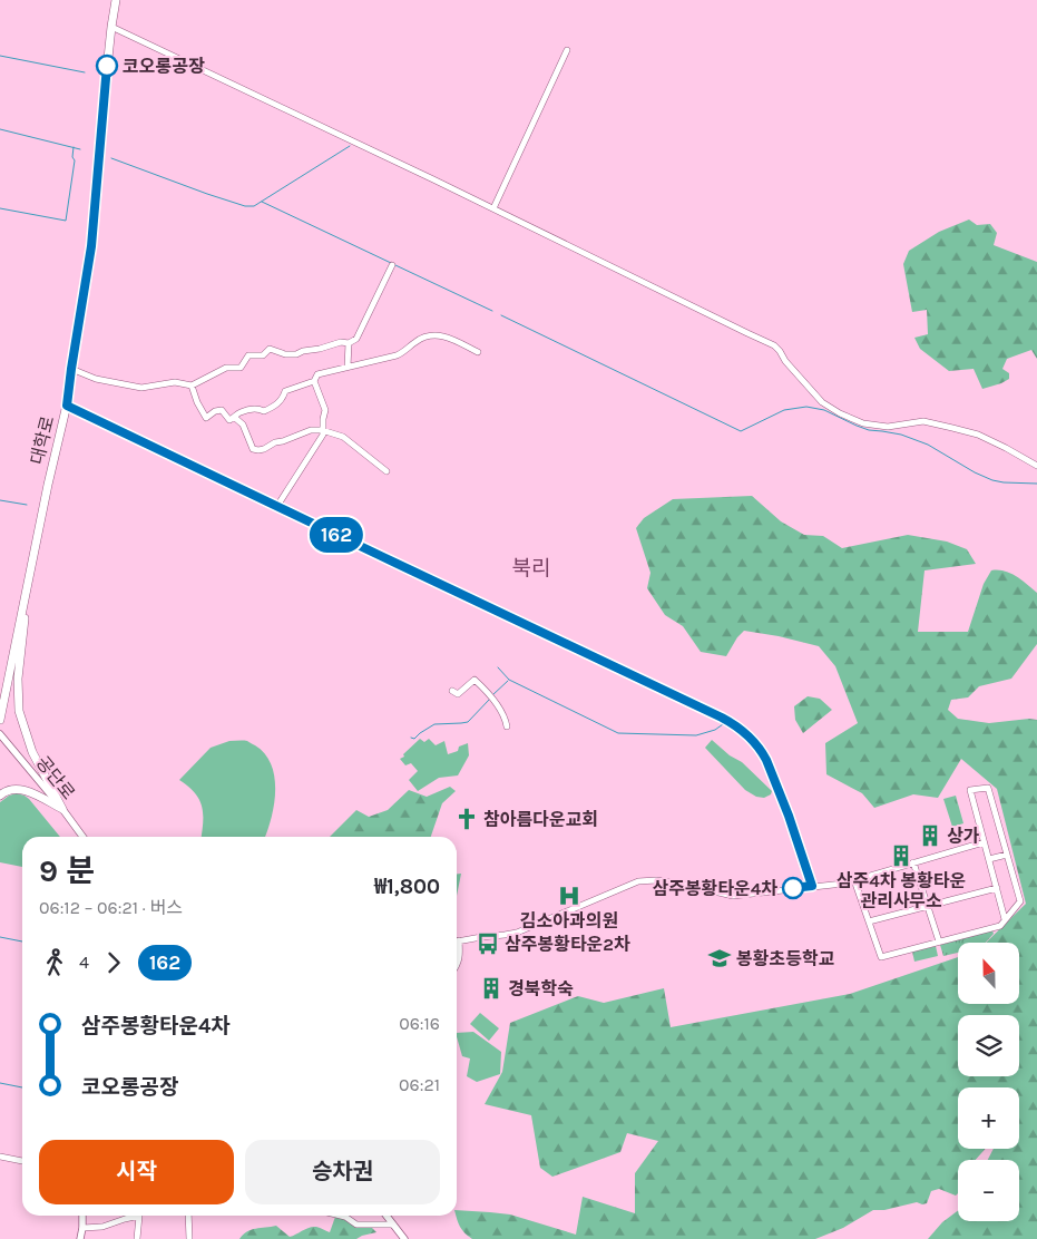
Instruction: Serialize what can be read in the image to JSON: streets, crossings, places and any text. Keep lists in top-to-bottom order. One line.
{"streets":{"main road":["대학로"],"street":["공단로"]},"districts":["북리"],"places":{"other":["코오롱공장","삼주봉황타운4차"],"church":["참아름다운교회"],"building":["상가","삼주4차 봉황타운 관리사무소","경북학숙"],"hospital":["김소아과의원"],"bus stop":["삼주봉황타운2차"],"school or university":["봉황초등학교"]},"lines":["bus line 162"],"north":"top","page":{"on_map":"162","heading":["9 분","06:12 – 06:21 · 버스","₩1,800"],"legs":["4","162"],"map_buttons":["+","−"],"list":[{"name":"삼주봉황타운4차","value":"06:16"},{"name":"코오롱공장","value":"06:21"}],"buttons":["시작","승차권"]}}
